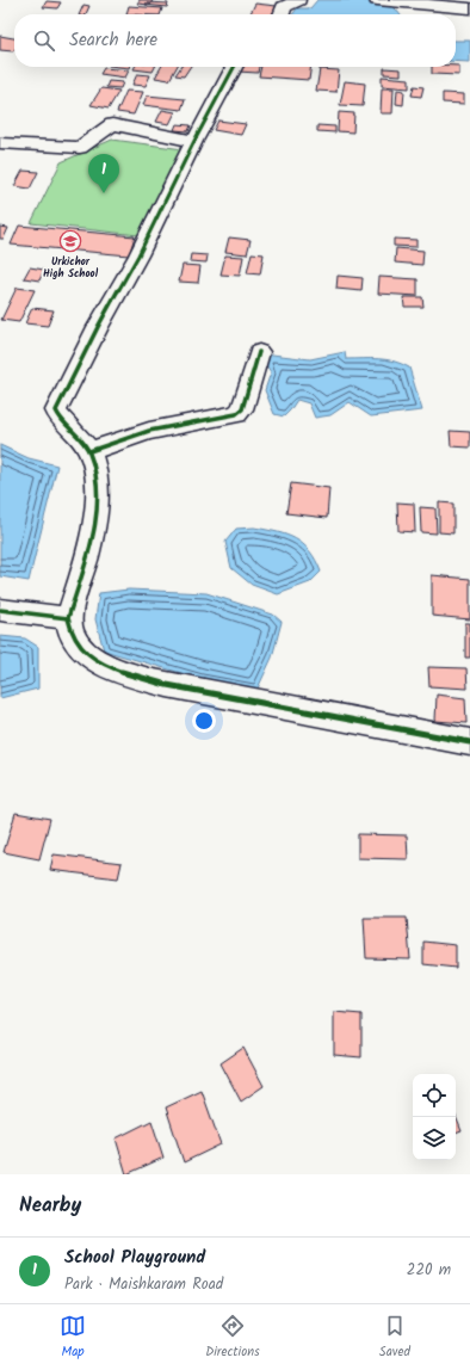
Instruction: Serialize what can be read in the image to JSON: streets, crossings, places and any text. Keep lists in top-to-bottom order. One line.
{"places":{"school or university":["Urkichor High School"]},"page":{"search":"Search here","pins":"1","heading":"Nearby","list":[{"mark":"1","name":"School Playground","note":"Park · Maishkaram Road","value":"220 m"}],"nav":["Map","Directions","Saved"]}}
